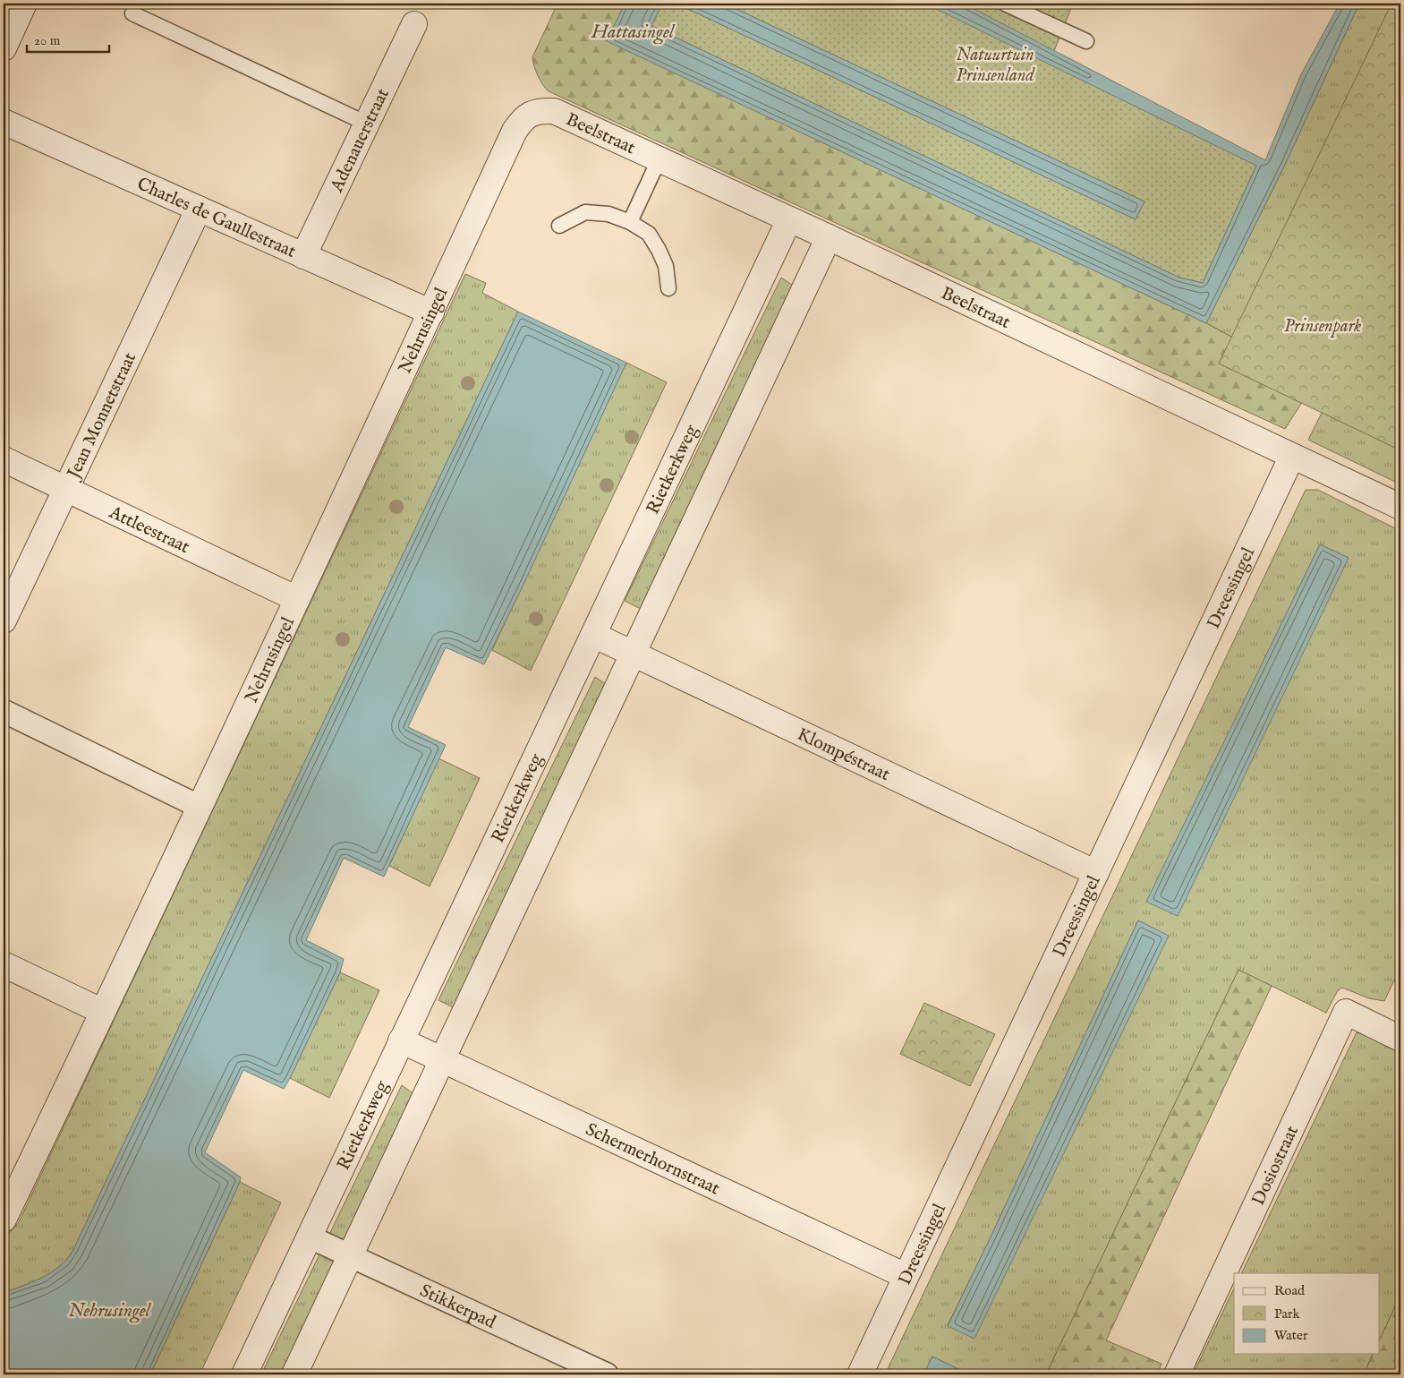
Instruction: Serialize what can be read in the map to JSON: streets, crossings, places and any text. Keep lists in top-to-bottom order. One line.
{"streets":{"street":["Beelstraat","Adenauerstraat","Charles de Gaullestraat","Nehrusingel","Jean Monnetstraat","Rietkerkweg","Attleestraat","Dreessingel","Klompéstraat","Schermerhornstraat","Dosiostraat","Stikkerpad"]},"crossings":[["Beelstraat","Nehrusingel"],["Beelstraat","Rietkerkweg"],["Beelstraat","Dreessingel"],["Adenauerstraat","Charles de Gaullestraat"],["Charles de Gaullestraat","Nehrusingel"],["Charles de Gaullestraat","Jean Monnetstraat"],["Nehrusingel","Attleestraat"],["Jean Monnetstraat","Attleestraat"],["Rietkerkweg","Klompéstraat"],["Rietkerkweg","Schermerhornstraat"],["Rietkerkweg","Stikkerpad"],["Dreessingel","Klompéstraat"],["Dreessingel","Schermerhornstraat"]],"water":["Hattasingel","Nehrusingel"],"parks":["Natuurtuin Prinsenland","Prinsenpark"],"legend":["Road","Park","Water"],"scale_bar":"20 m"}
